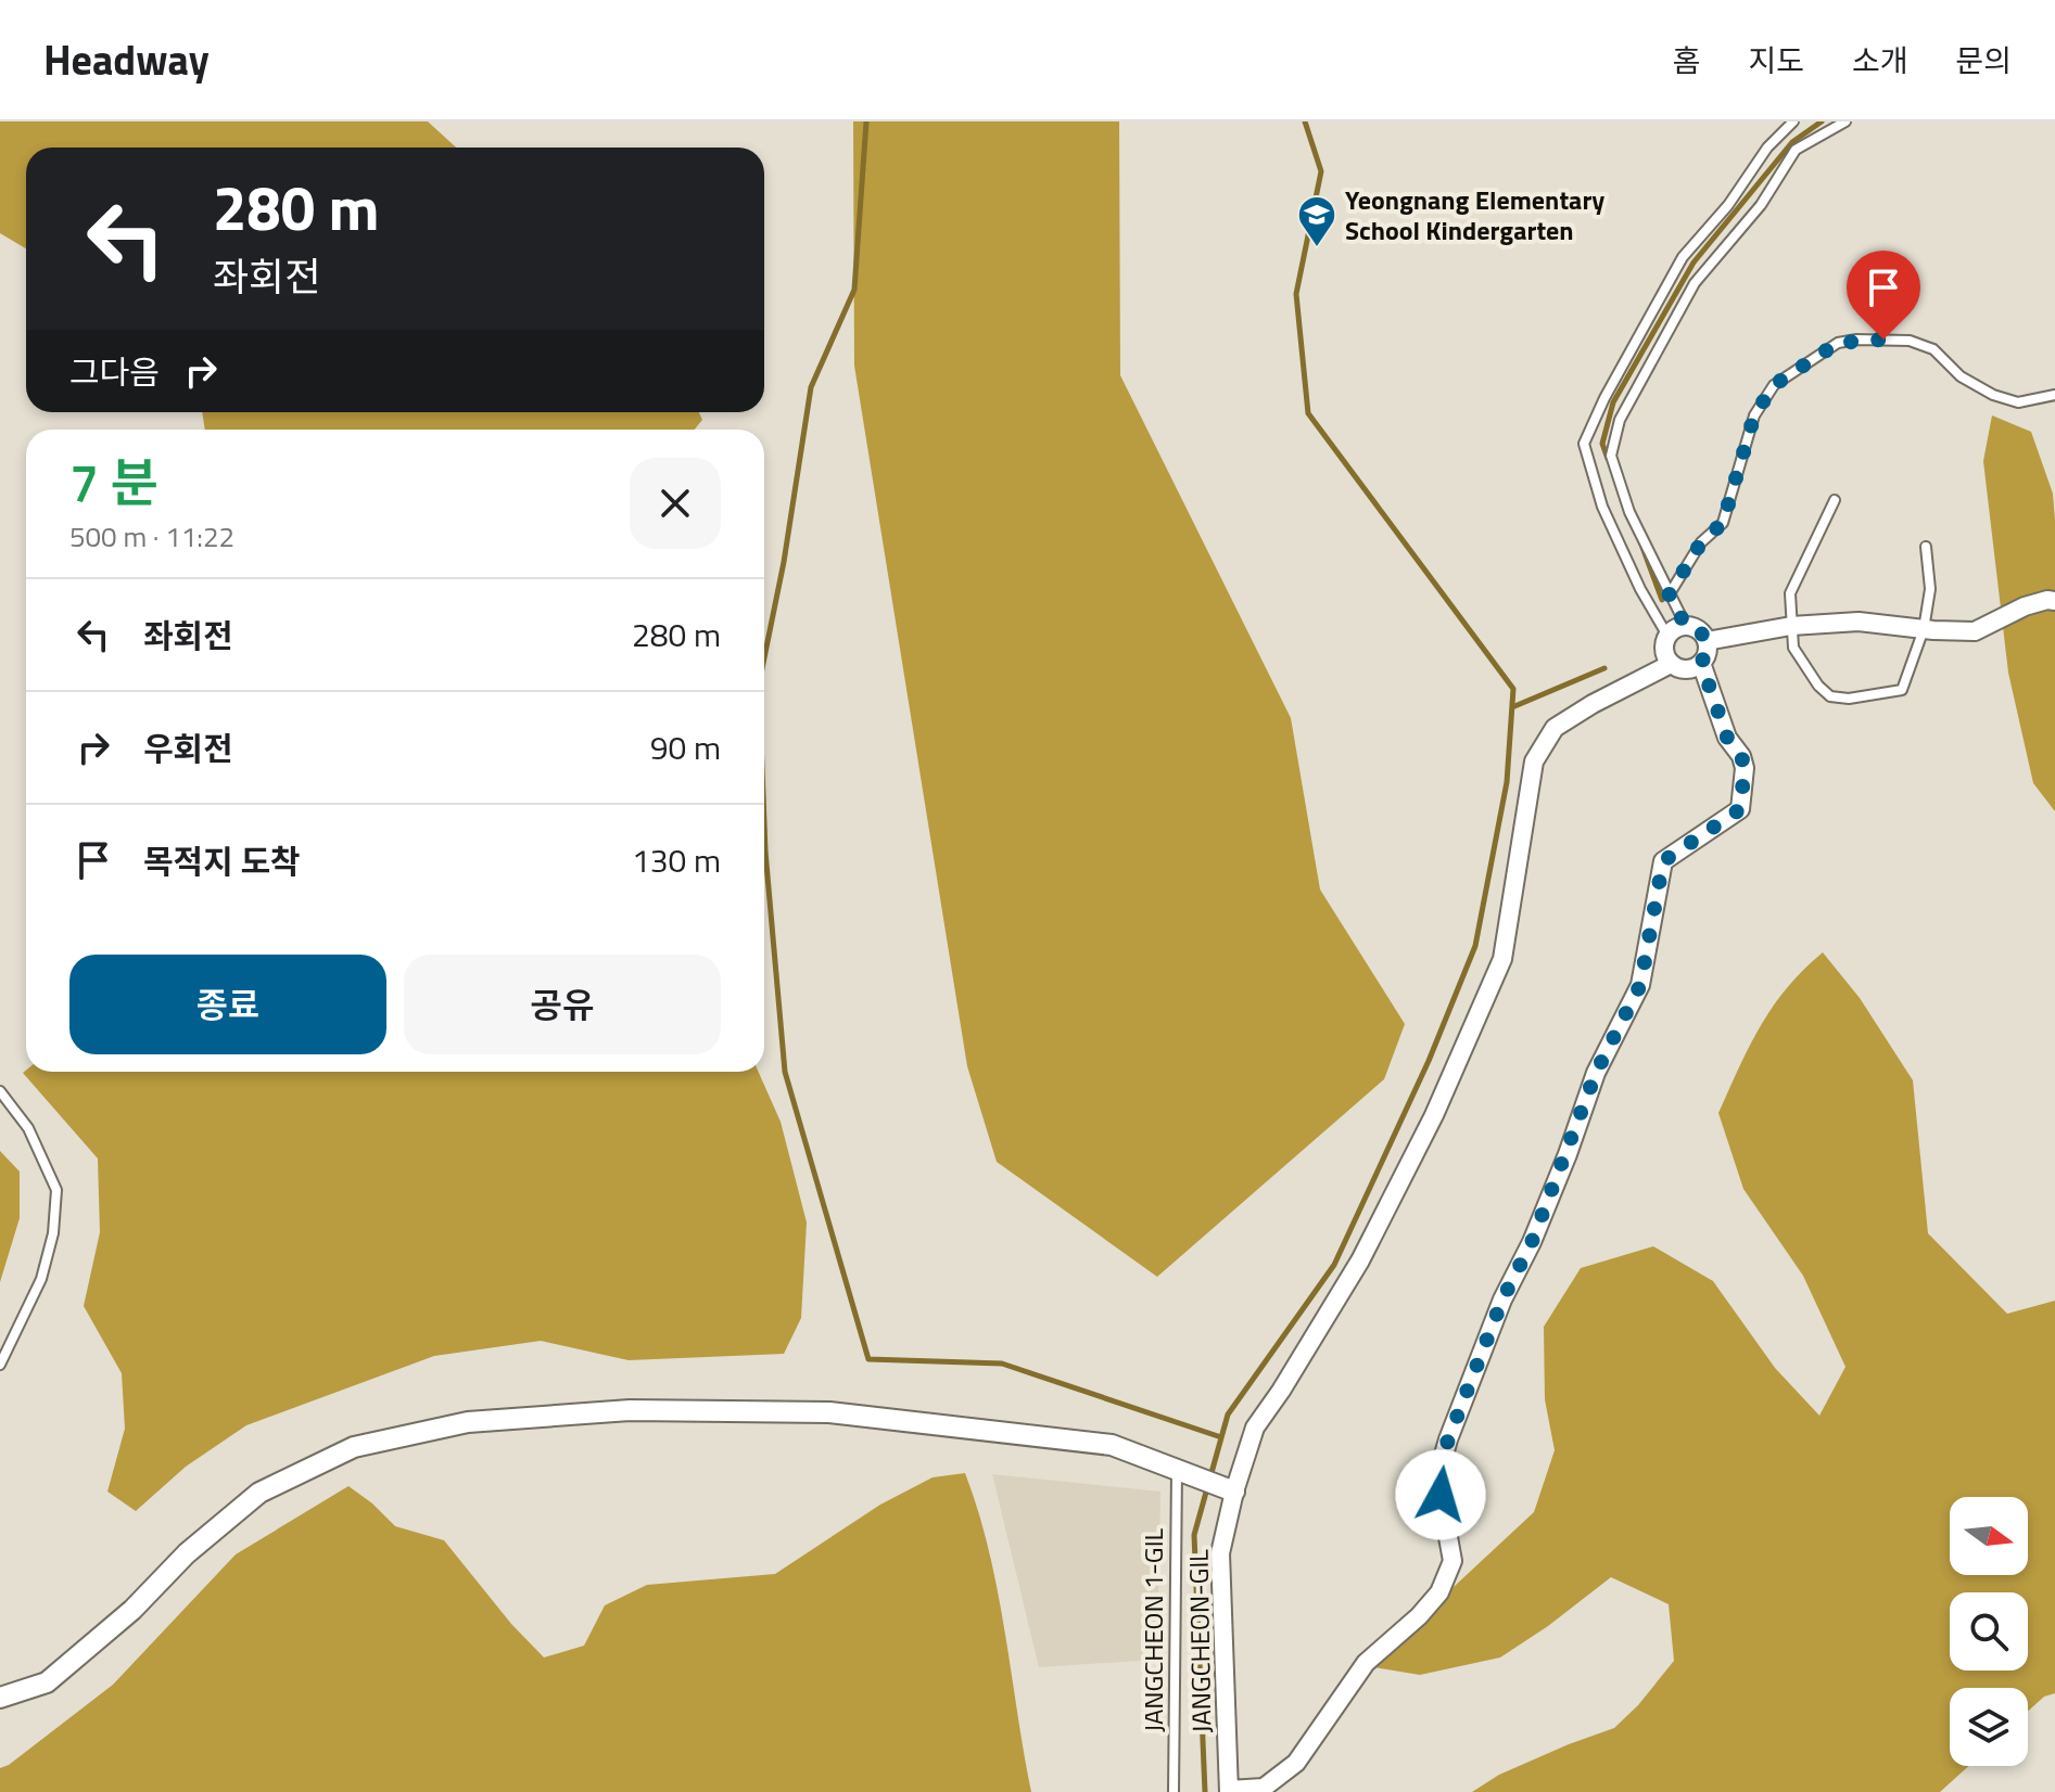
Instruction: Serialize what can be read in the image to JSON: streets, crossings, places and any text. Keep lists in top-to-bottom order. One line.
{"streets":{"street":["JANGCHEON-GIL"],"lane":["JANGCHEON 1-GIL"]},"places":{"school or university":["Yeongnang Elementary School Kindergarten"]},"north":"right","page":{"header":"Headway","nav":["홈","지도","소개","문의"],"turn":["280 m","좌회전"],"then":"그다음","heading":["7 분","500 m · 11:22"],"list":[{"name":"좌회전","value":"280 m"},{"name":"우회전","value":"90 m"},{"name":"목적지 도착","value":"130 m"}],"buttons":["종료","공유"]}}
